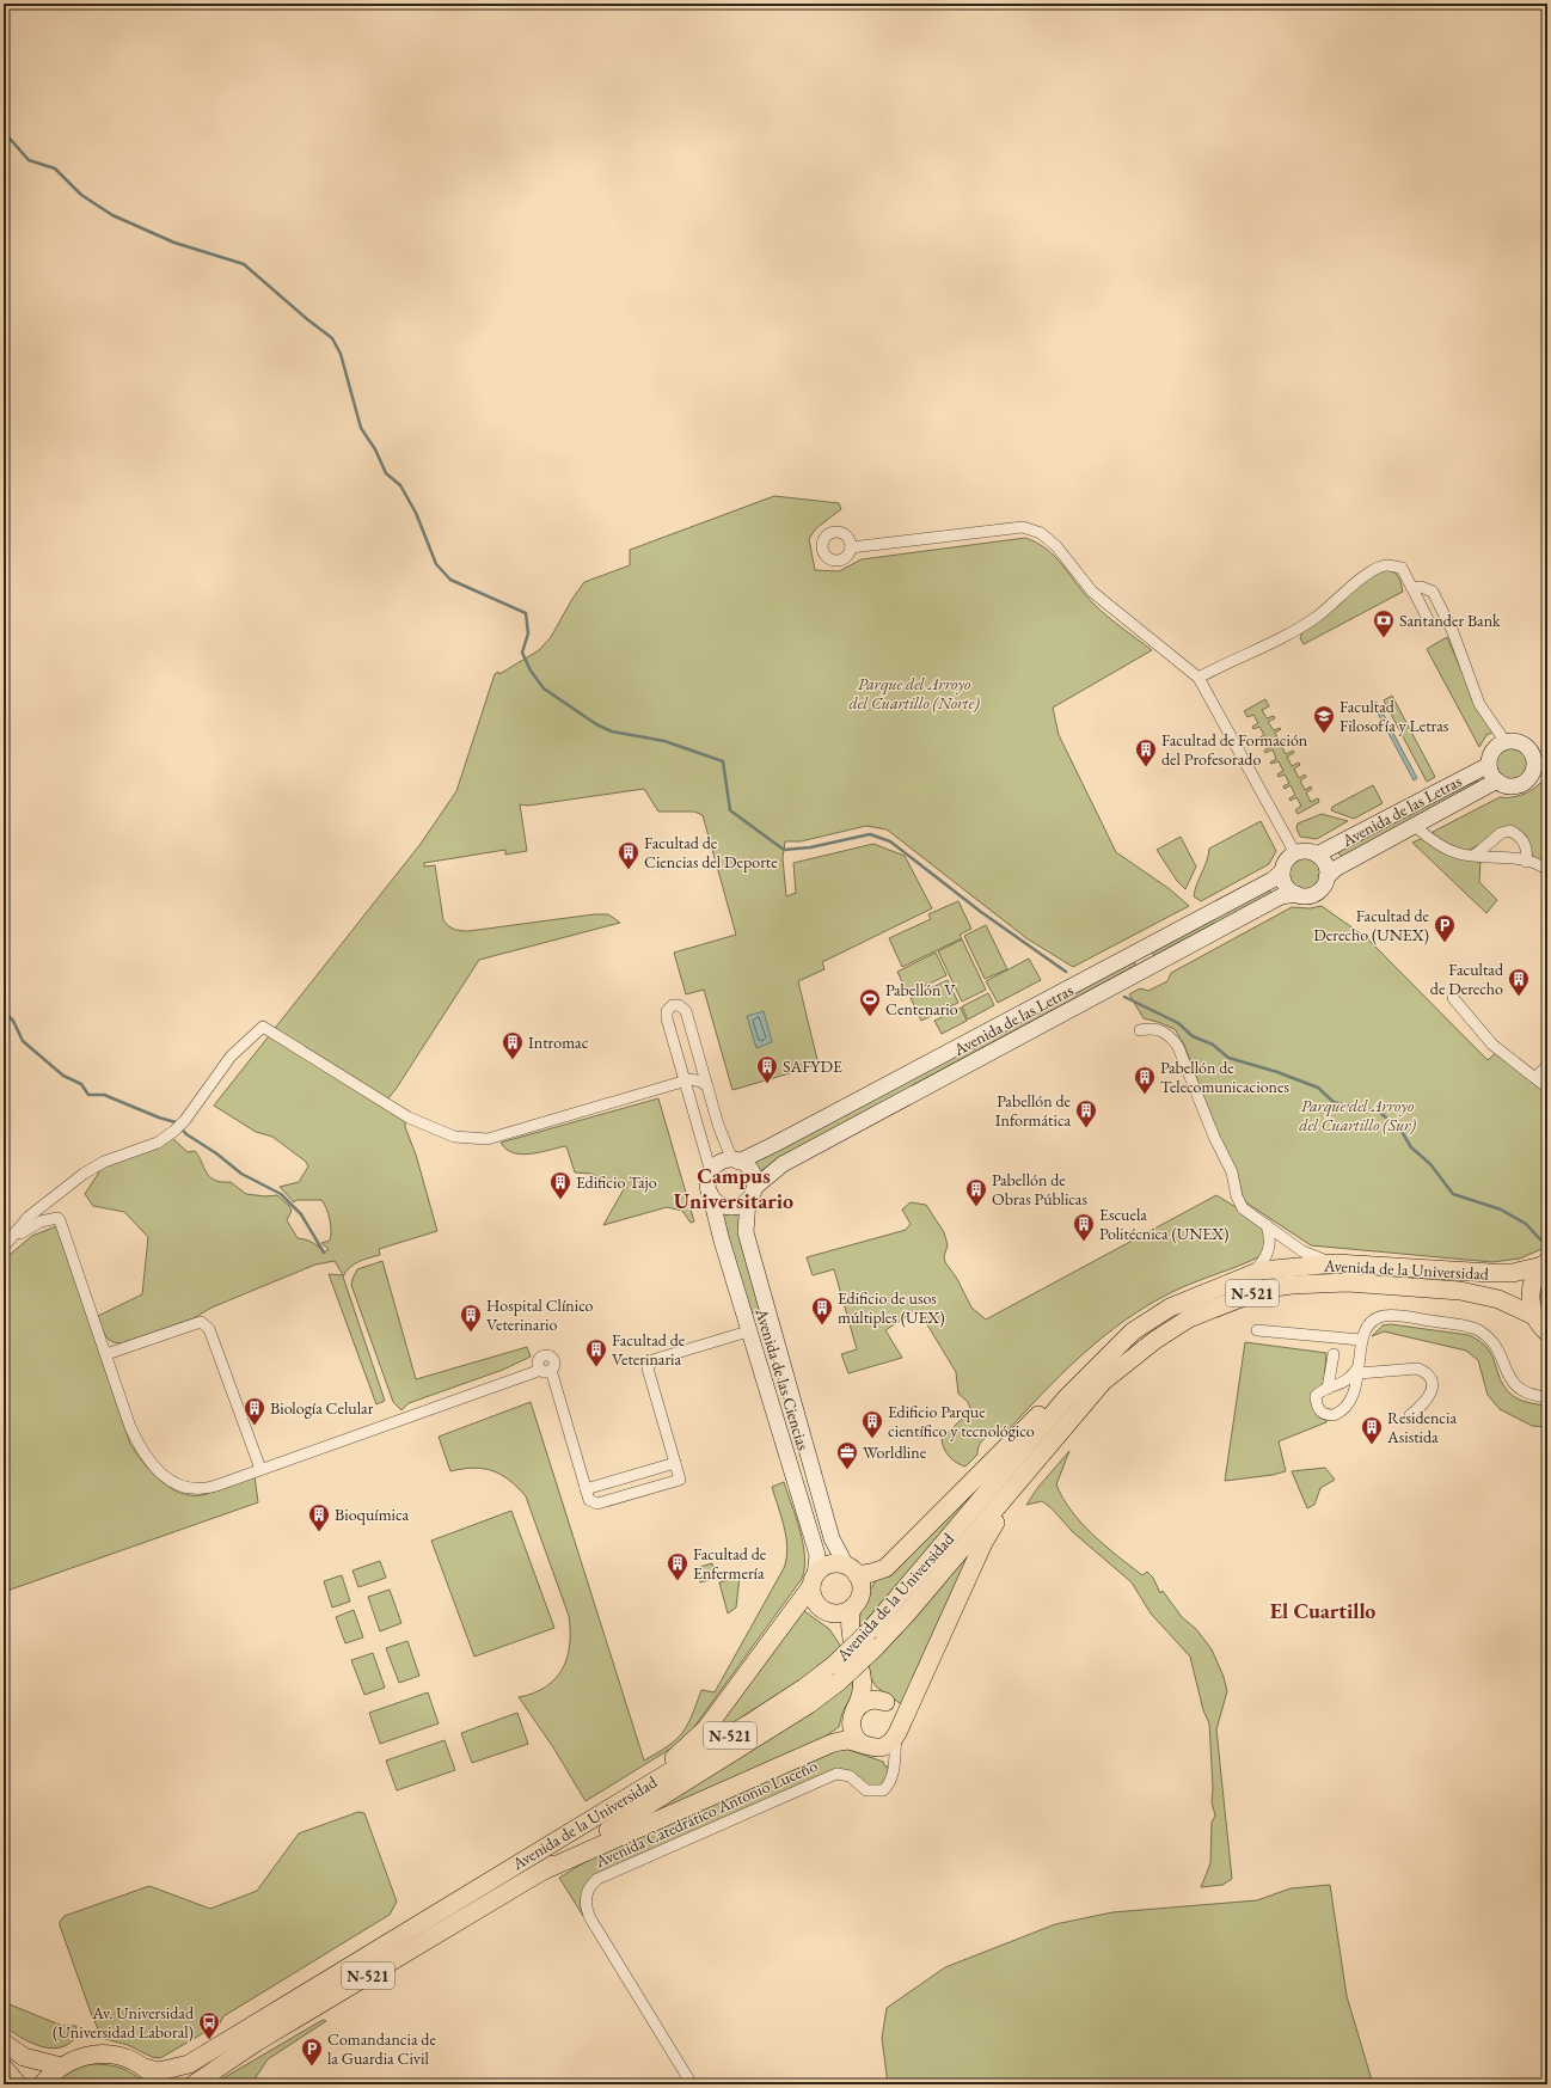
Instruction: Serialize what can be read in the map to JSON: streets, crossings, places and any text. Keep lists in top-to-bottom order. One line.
{"streets":{"highway":["Avenida de la Universidad","N-521"],"main road":["Avenida de las Letras","Avenida de las Ciencias"],"street":["Avenida Catedrático Antonio Luceño"]},"crossings":[["Avenida de las Letras","Avenida de las Ciencias"],["Avenida de la Universidad","N-521"]],"districts":["Campus Universitario","El Cuartillo"],"parks":["Parque del Arroyo del Cuartillo (Norte)","Parque del Arroyo del Cuartillo (Sur)"],"places":{"bank":["Santander Bank"],"school or university":["Facultad Filosofía y Letras"],"building":["Facultad de Formación del Profesorado","Facultad de Ciencias del Deporte","Facultad de Derecho","Intromac","SAFYDE","Pabellón de Telecomunicaciones","Pabellón de Informática","Edificio Tajo","Pabellón de Obras Públicas","Escuela Politécnica (UNEX)","Edificio de usos múltiples (UEX)","Hospital Clínico Veterinario","Facultad de Veterinaria","Biología Celular","Edificio Parque científico y tecnológico","Residencia Asistida","Bioquímica","Facultad de Enfermería"],"parking":["Facultad de Derecho (UNEX)","Comandancia de la Guardia Civil"],"sports":["Pabellón V Centenario"],"office":["Worldline"],"bus stop":["Av. Universidad (Universidad Laboral)"]}}
